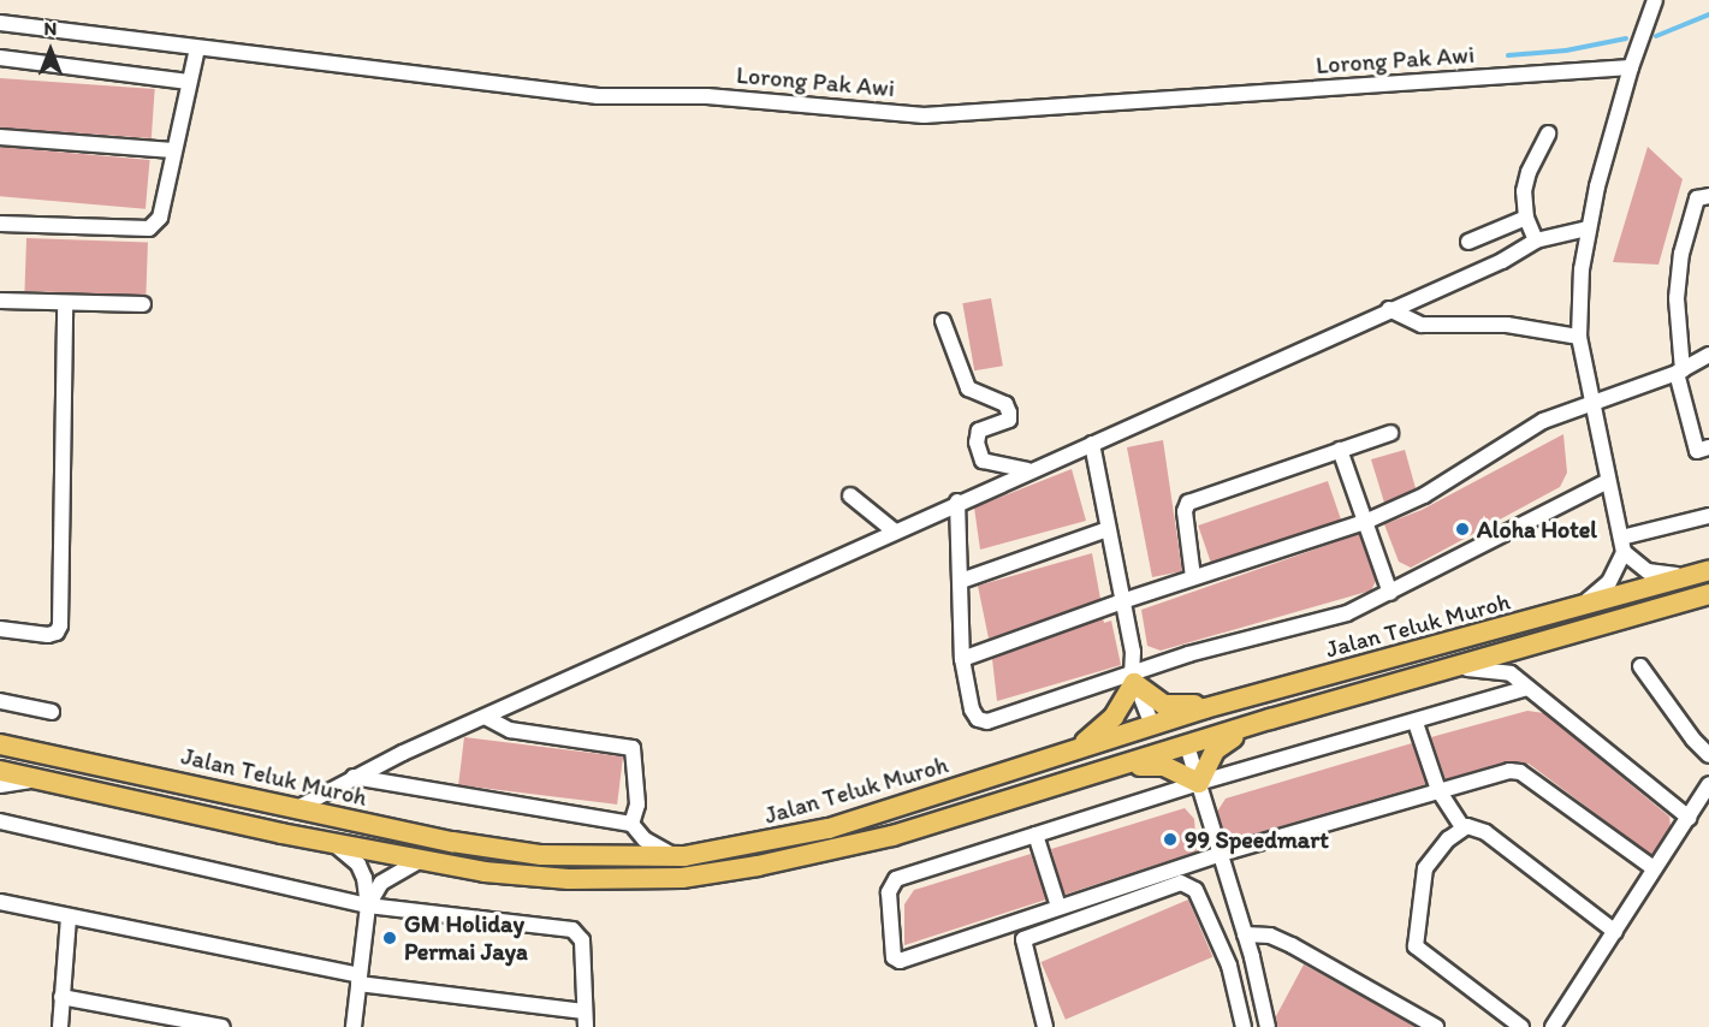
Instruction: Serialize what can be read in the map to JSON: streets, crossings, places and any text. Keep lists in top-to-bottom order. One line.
{"streets":{"main road":["Jalan Teluk Muroh"],"street":["Lorong Pak Awi"]},"places":["Aloha Hotel","99 Speedmart","GM Holiday Permai Jaya"],"north":"top"}
